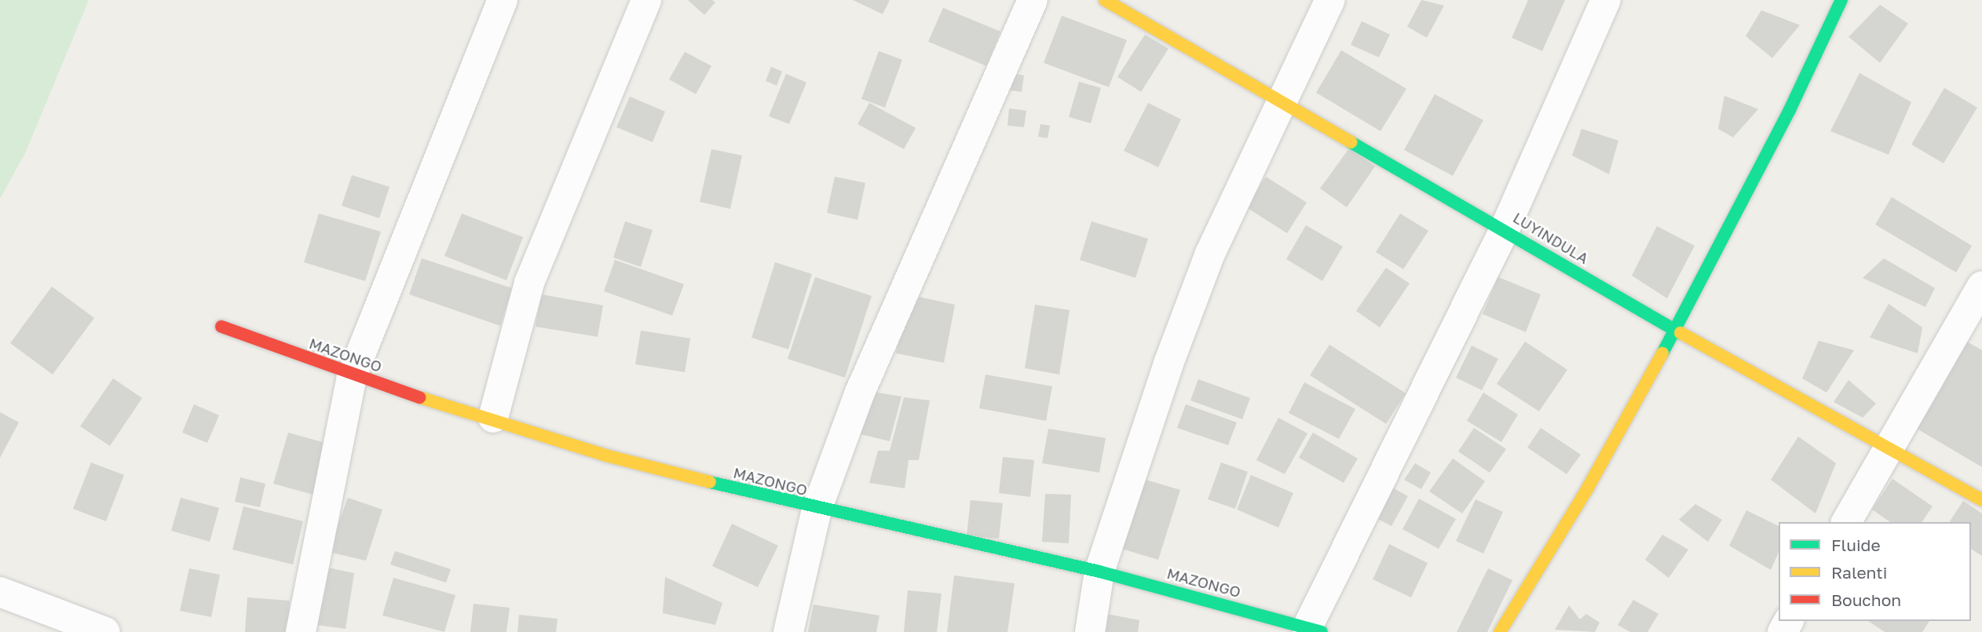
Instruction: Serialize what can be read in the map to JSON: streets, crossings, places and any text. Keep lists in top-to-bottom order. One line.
{"streets":{"street":["LUYINDULA","MAZONGO"]},"legend":["Fluide","Ralenti","Bouchon"]}
